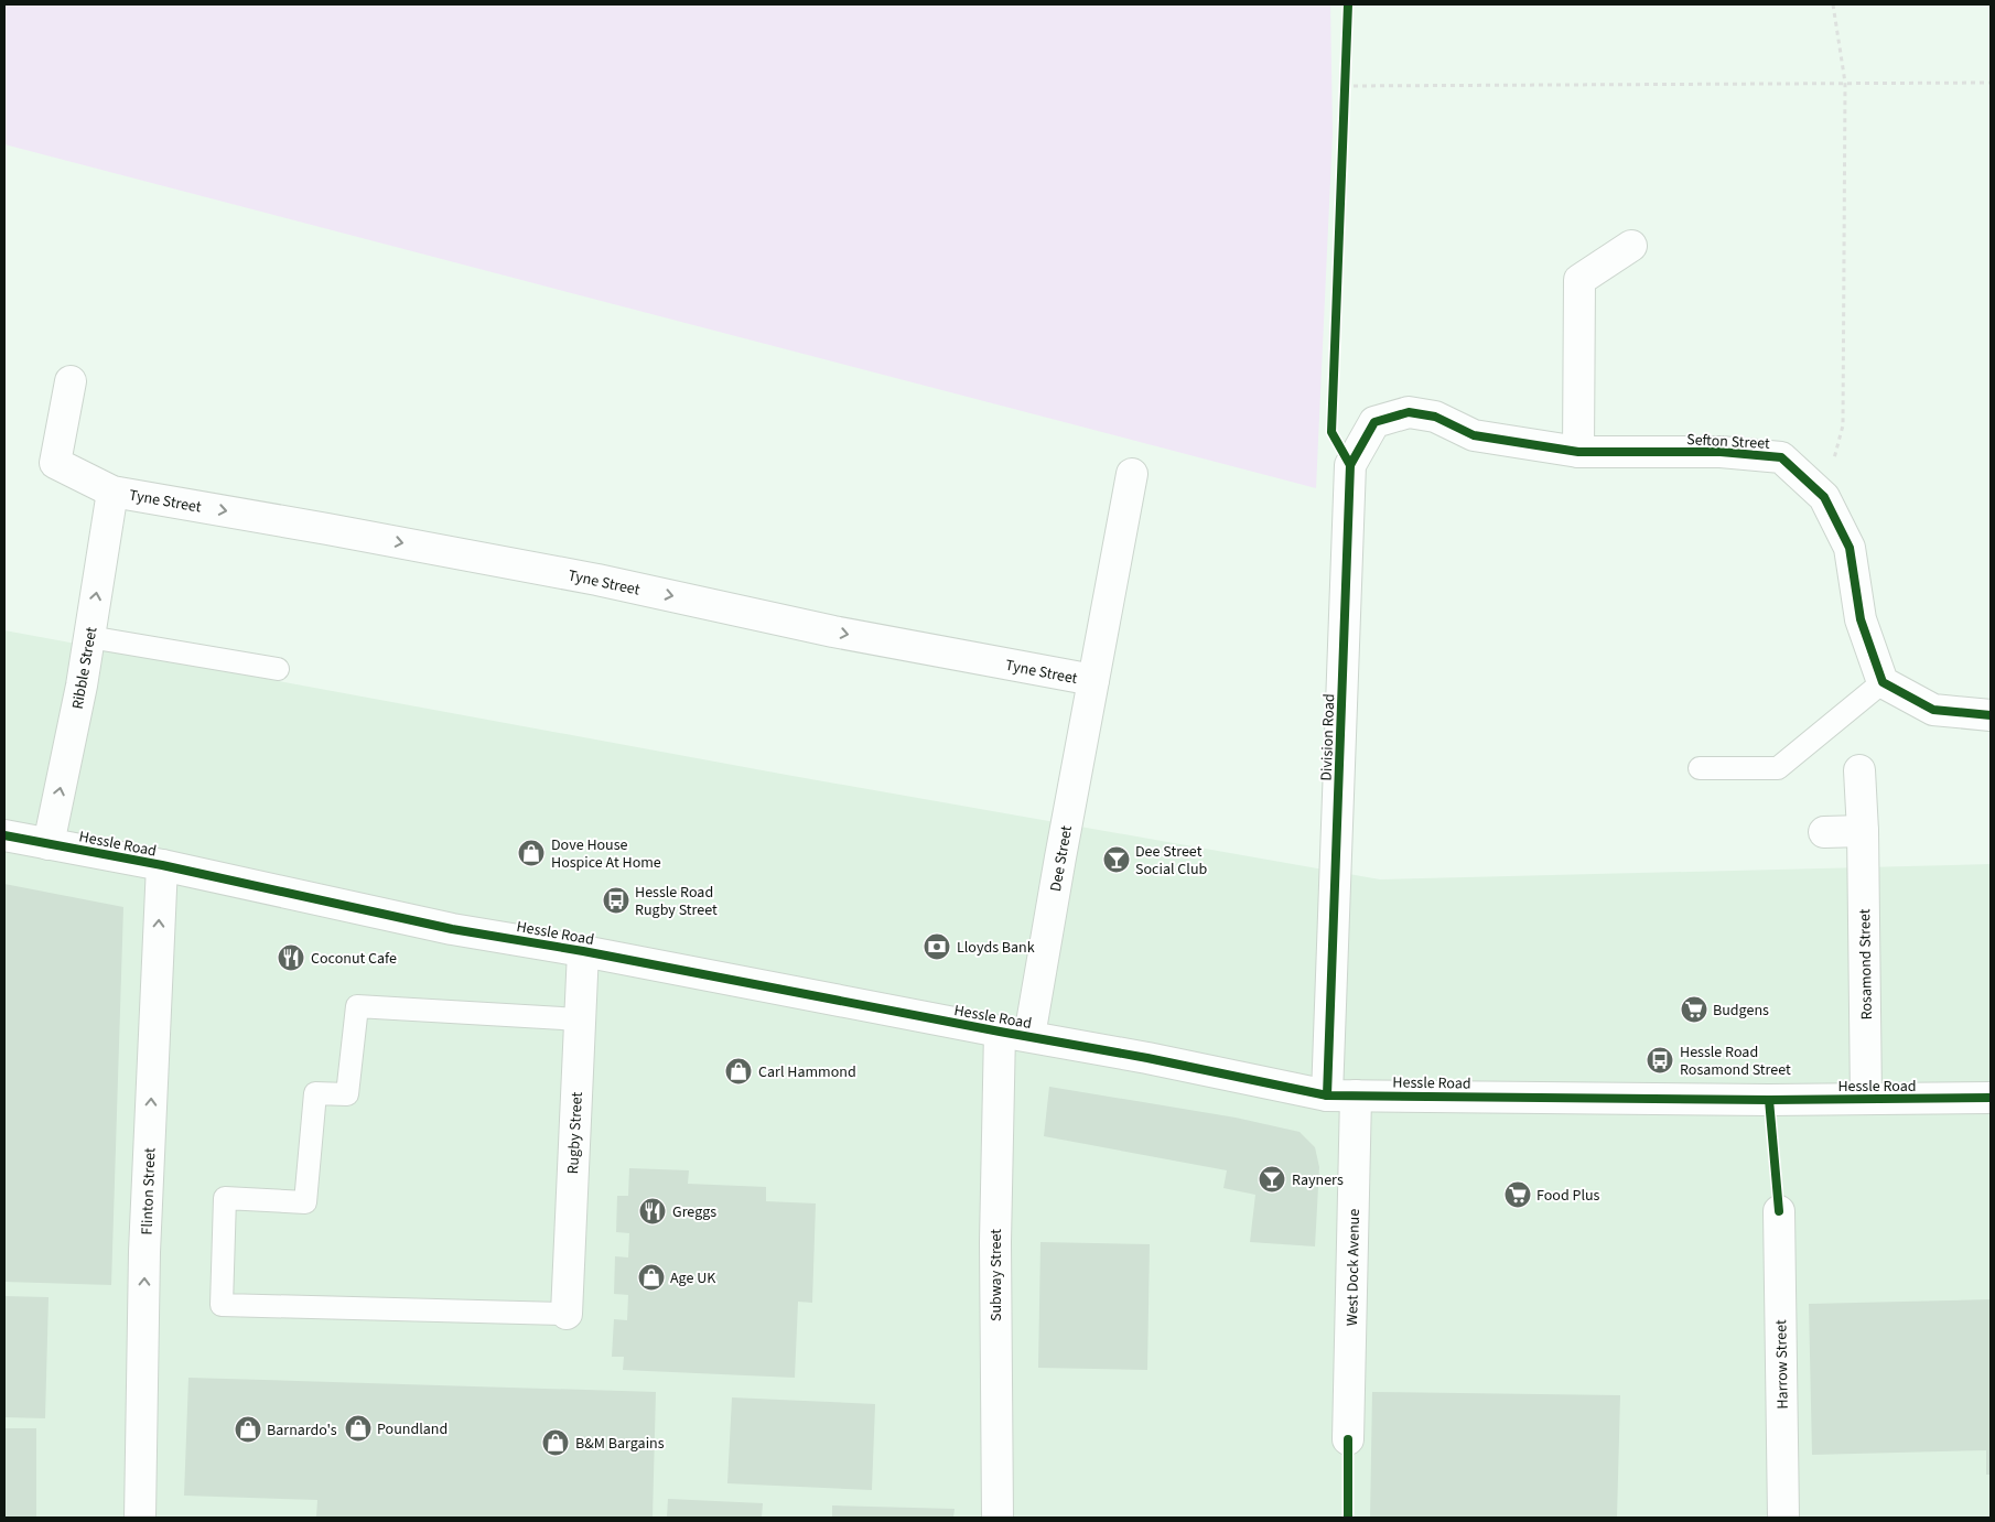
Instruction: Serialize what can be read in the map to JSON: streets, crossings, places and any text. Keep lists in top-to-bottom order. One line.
{"streets":{"street":["Sefton Street","Tyne Street","Ribble Street","Division Road","Hessle Road","Dee Street","Rosamond Street","Rugby Street","Flinton Street","West Dock Avenue","Subway Street","Harrow Street"]},"crossings":[["Sefton Street","Division Road"],["Tyne Street","Ribble Street"],["Tyne Street","Dee Street"],["Ribble Street","Hessle Road"],["Division Road","Hessle Road"],["Hessle Road","Dee Street"],["Hessle Road","Rosamond Street"],["Hessle Road","Rugby Street"],["Hessle Road","Flinton Street"],["Hessle Road","West Dock Avenue"],["Hessle Road","Subway Street"]],"one_way":["Tyne Street","Ribble Street","Flinton Street"],"places":{"shop":["Dove House Hospice At Home","Carl Hammond","Age UK","Poundland","Barnardo's","B&M Bargains"],"bar":["Dee Street Social Club","Rayners"],"bus stop":["Hessle Road Rugby Street","Hessle Road Rosamond Street"],"bank":["Lloyds Bank"],"restaurant":["Coconut Cafe","Greggs"],"supermarket":["Budgens","Food Plus"]}}
